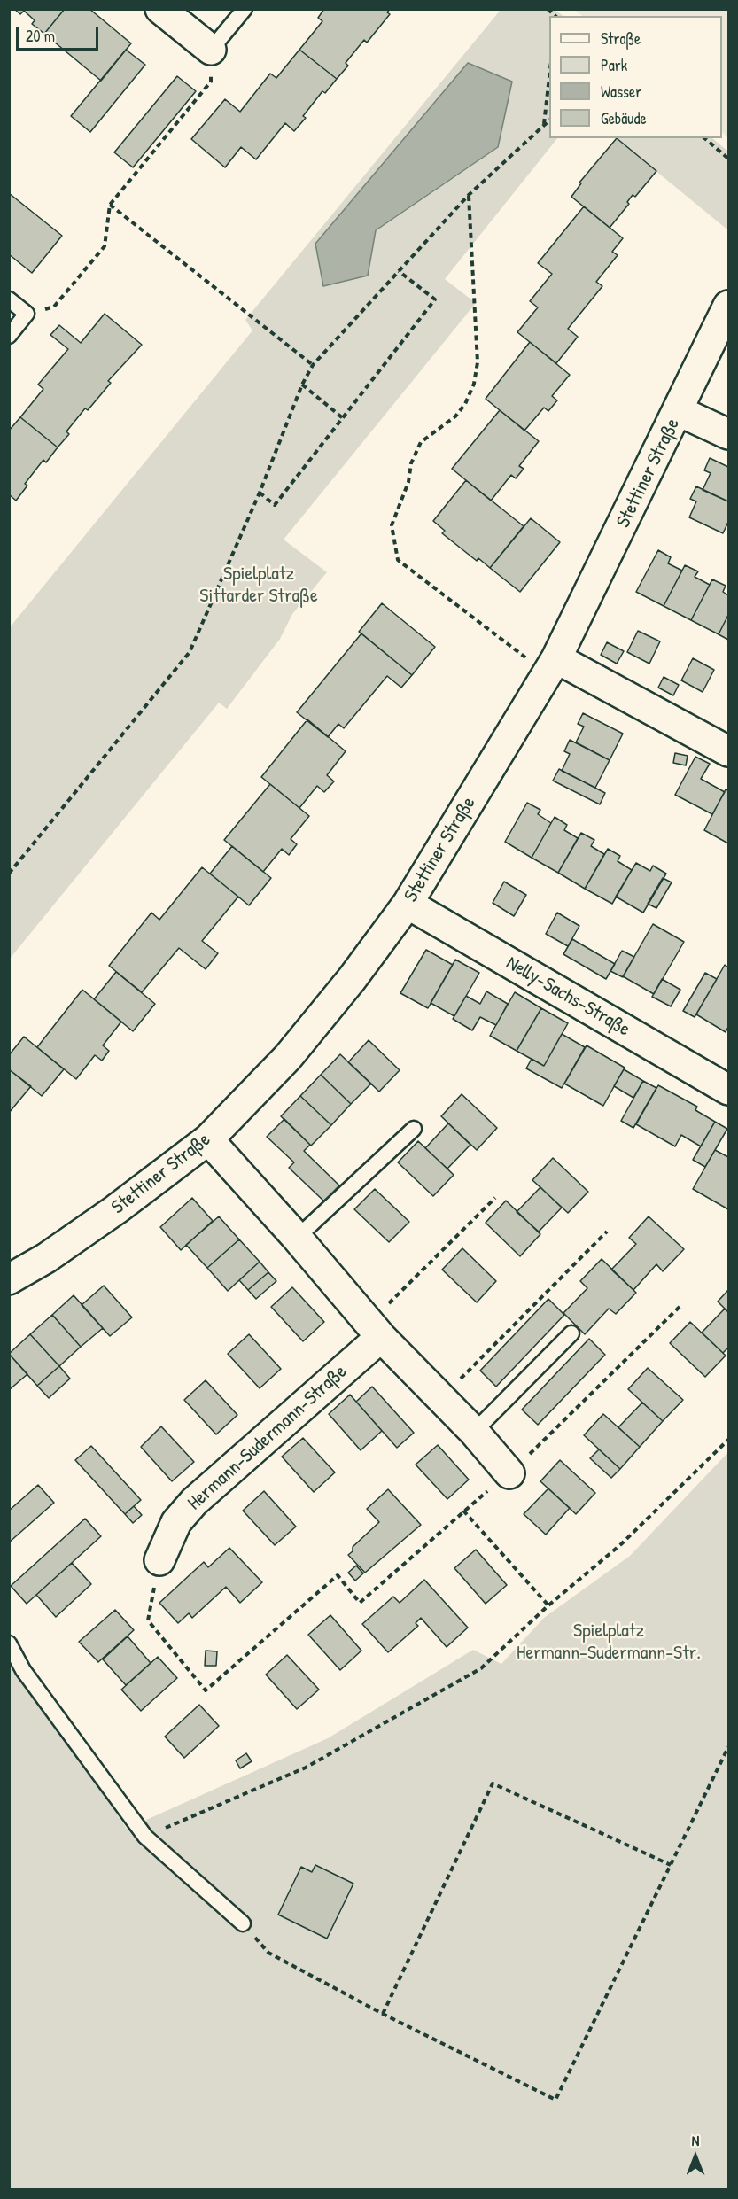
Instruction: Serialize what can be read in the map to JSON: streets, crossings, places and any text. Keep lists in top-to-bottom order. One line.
{"streets":{"street":["Stettiner Straße","Nelly-Sachs-Straße","Hermann-Sudermann-Straße"]},"crossings":[["Stettiner Straße","Nelly-Sachs-Straße"]],"parks":["Spielplatz Sittarder Straße","Spielplatz Hermann-Sudermann-Str."],"legend":["Straße","Park","Wasser","Gebäude"],"scale_bar":"20 m","north":"top"}
